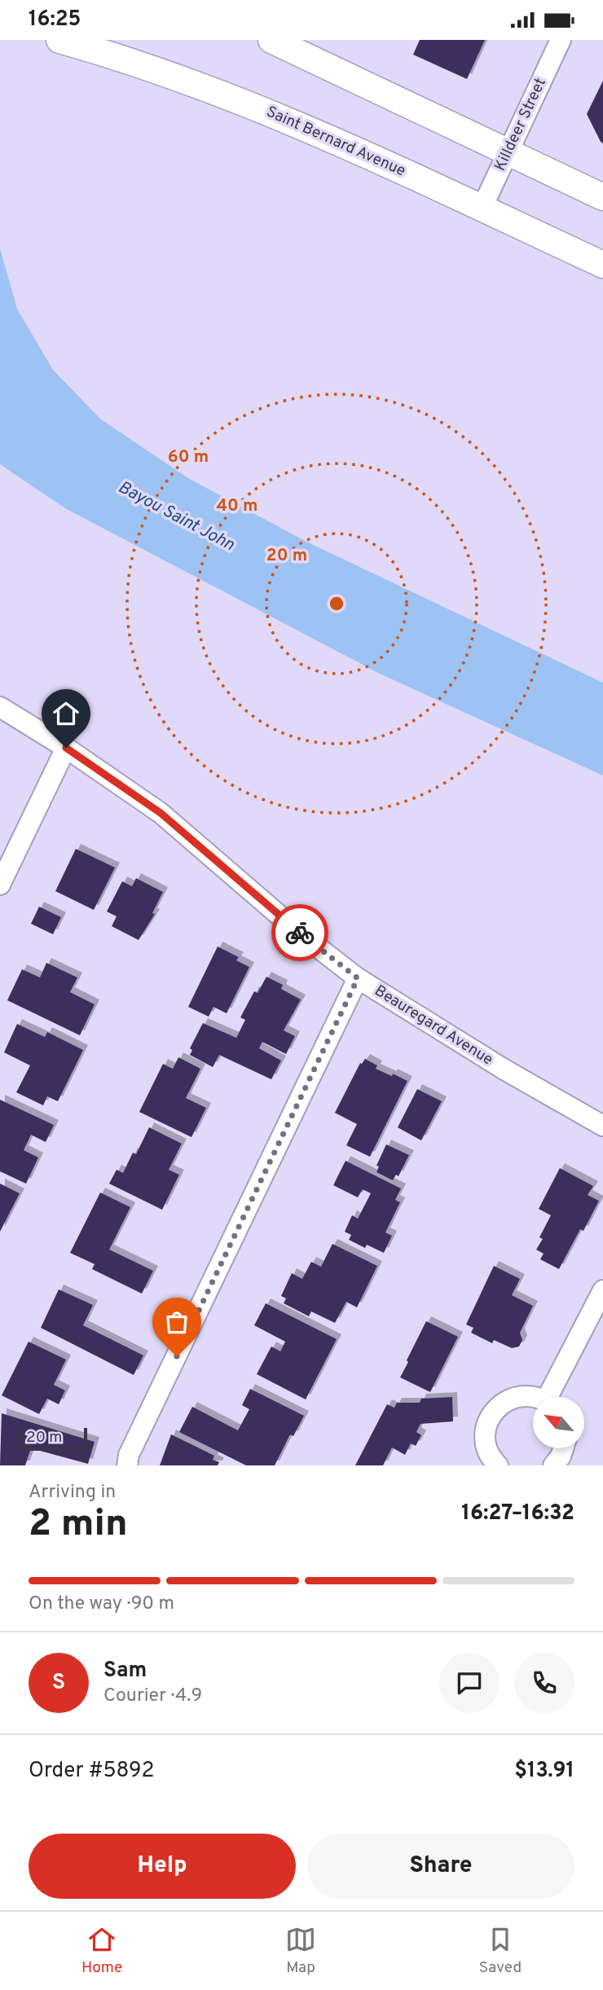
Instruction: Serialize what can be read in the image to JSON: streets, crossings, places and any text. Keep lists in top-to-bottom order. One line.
{"streets":{"street":["Killdeer Street","Saint Bernard Avenue","Beauregard Avenue"]},"crossings":[["Killdeer Street","Saint Bernard Avenue"]],"water":["Bayou Saint John"],"scale_bar":"20 m","north":"top left","page":{"status":"16:25","scale":"20 m","heading":["2 min","Arriving in","16:27–16:32"],"panel":["Sam","Courier · 4.9","Order #5892","$13.91"],"bar":"On the way · 90 m","round":"S","buttons":["Help","Share"],"tabs":["Home","Map","Saved"]},"rings":["60 m","40 m","20 m"]}
